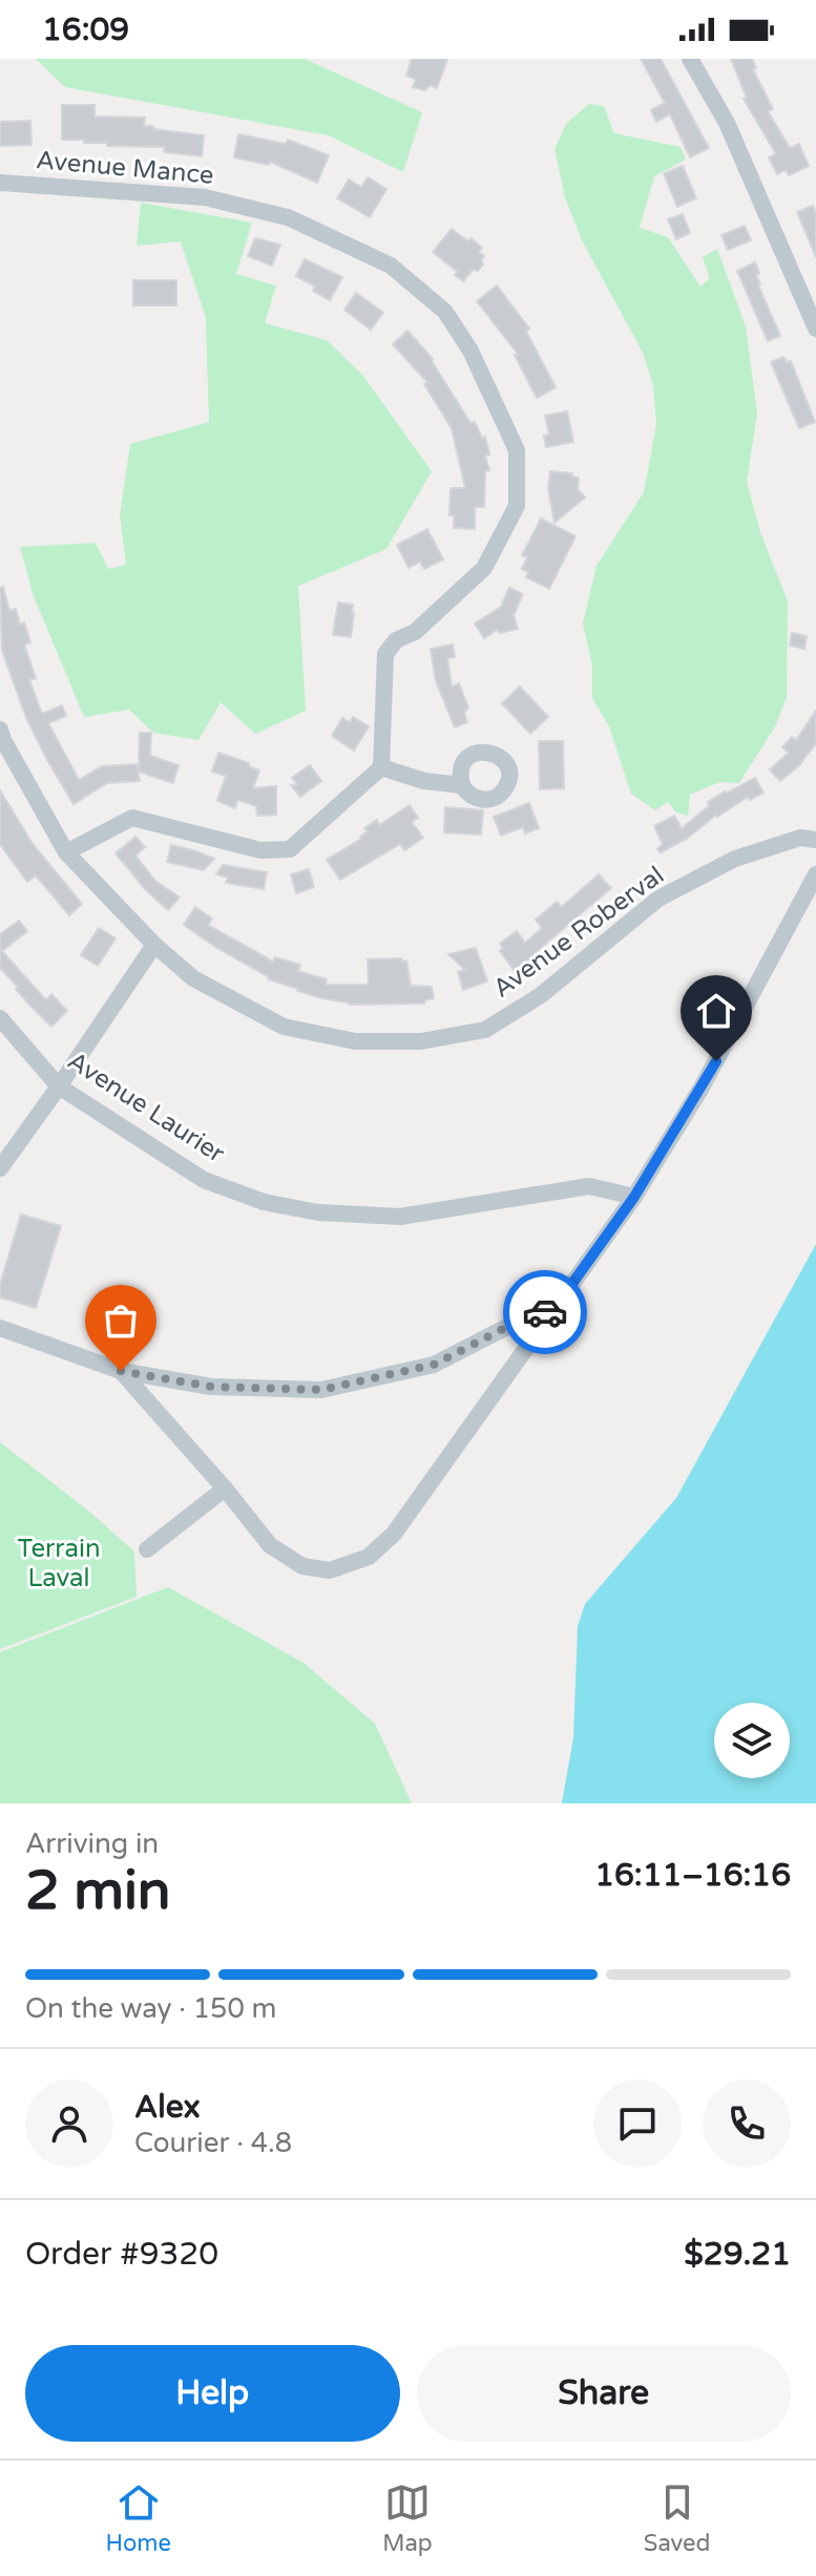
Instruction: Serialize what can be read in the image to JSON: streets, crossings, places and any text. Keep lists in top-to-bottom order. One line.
{"streets":{"street":["Avenue Mance","Avenue Roberval","Avenue Laurier"]},"parks":["Terrain Laval"],"page":{"status":"16:09","heading":["2 min","Arriving in","16:11–16:16"],"panel":["Alex","Courier · 4.8","Order #9320","$29.21"],"bar":"On the way · 150 m","buttons":["Help","Share"],"tabs":["Home","Map","Saved"]}}
